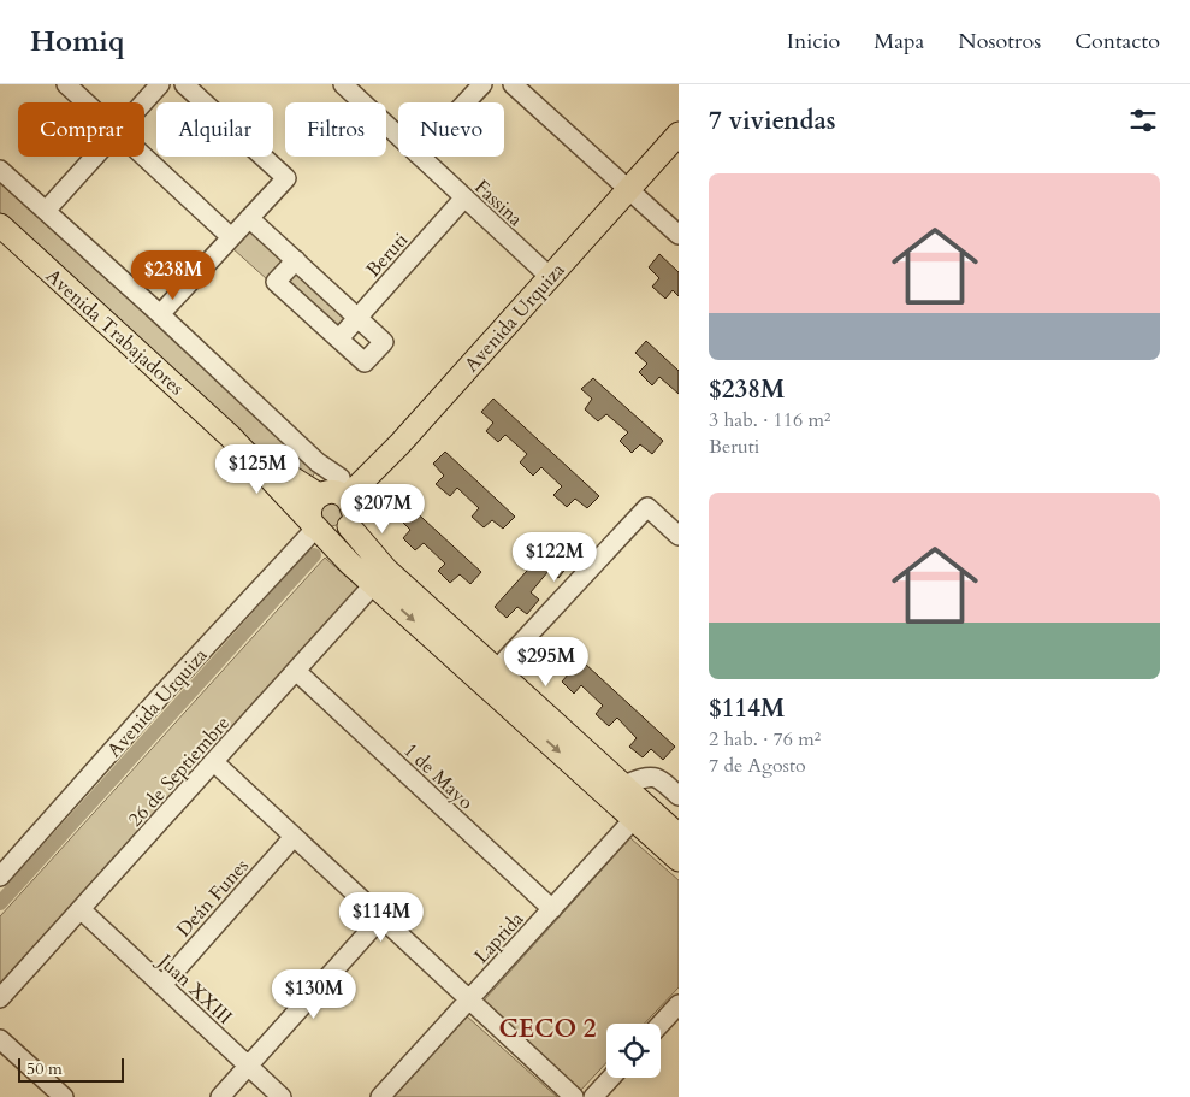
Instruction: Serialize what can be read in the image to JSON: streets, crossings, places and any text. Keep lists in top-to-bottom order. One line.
{"streets":{"main road":["Avenida Urquiza","Avenida Trabajadores"],"street":["Fassina","Beruti","26 de Septiembre","1 de Mayo","Deán Funes","Laprida","Juan XXIII"]},"crossings":[["Fassina","Beruti"],["Fassina","Avenida Urquiza"],["Avenida Urquiza","Avenida Trabajadores"],["Avenida Trabajadores","26 de Septiembre"],["Avenida Trabajadores","Laprida"],["26 de Septiembre","1 de Mayo"],["26 de Septiembre","Juan XXIII"],["1 de Mayo","Laprida"],["Deán Funes","Juan XXIII"]],"districts":["CECO 2"],"scale_bar":"50 m","page":{"header":"Homiq","nav":["Inicio","Mapa","Nosotros","Contacto"],"heading":"7 viviendas","chip":["Comprar","Alquilar","Filtros","Nuevo"],"list":[{"name":"$238M","note":"3 hab. · 116 m² · Beruti"},{"name":"$114M","note":"2 hab. · 76 m² · 7 de Agosto"}],"price":["$238M","$125M","$207M","$122M","$295M","$114M","$130M"],"scale":"50 m"}}
